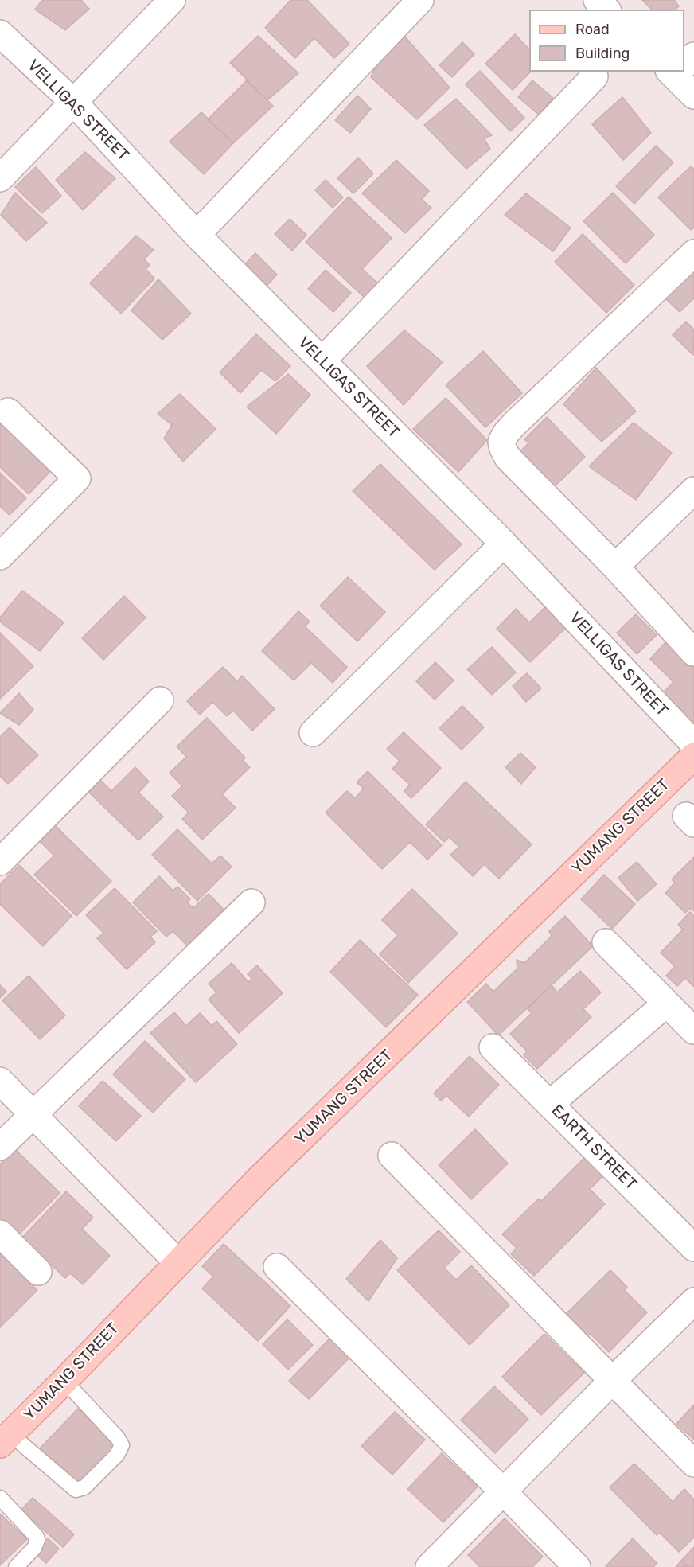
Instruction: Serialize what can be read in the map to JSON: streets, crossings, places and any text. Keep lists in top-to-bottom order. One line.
{"streets":{"main road":["YUMANG STREET"],"street":["VELLIGAS STREET","EARTH STREET"]},"legend":["Road","Building"]}
